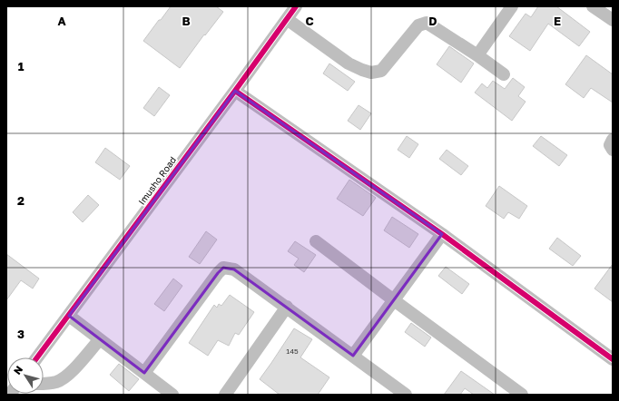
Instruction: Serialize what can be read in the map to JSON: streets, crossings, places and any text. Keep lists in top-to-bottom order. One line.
{"streets":{"street":["Imusho Road"]},"house_numbers":["145"],"north":"top left","grid":{"columns":["A","B","C","D","E"],"rows":["1","2","3"]}}
